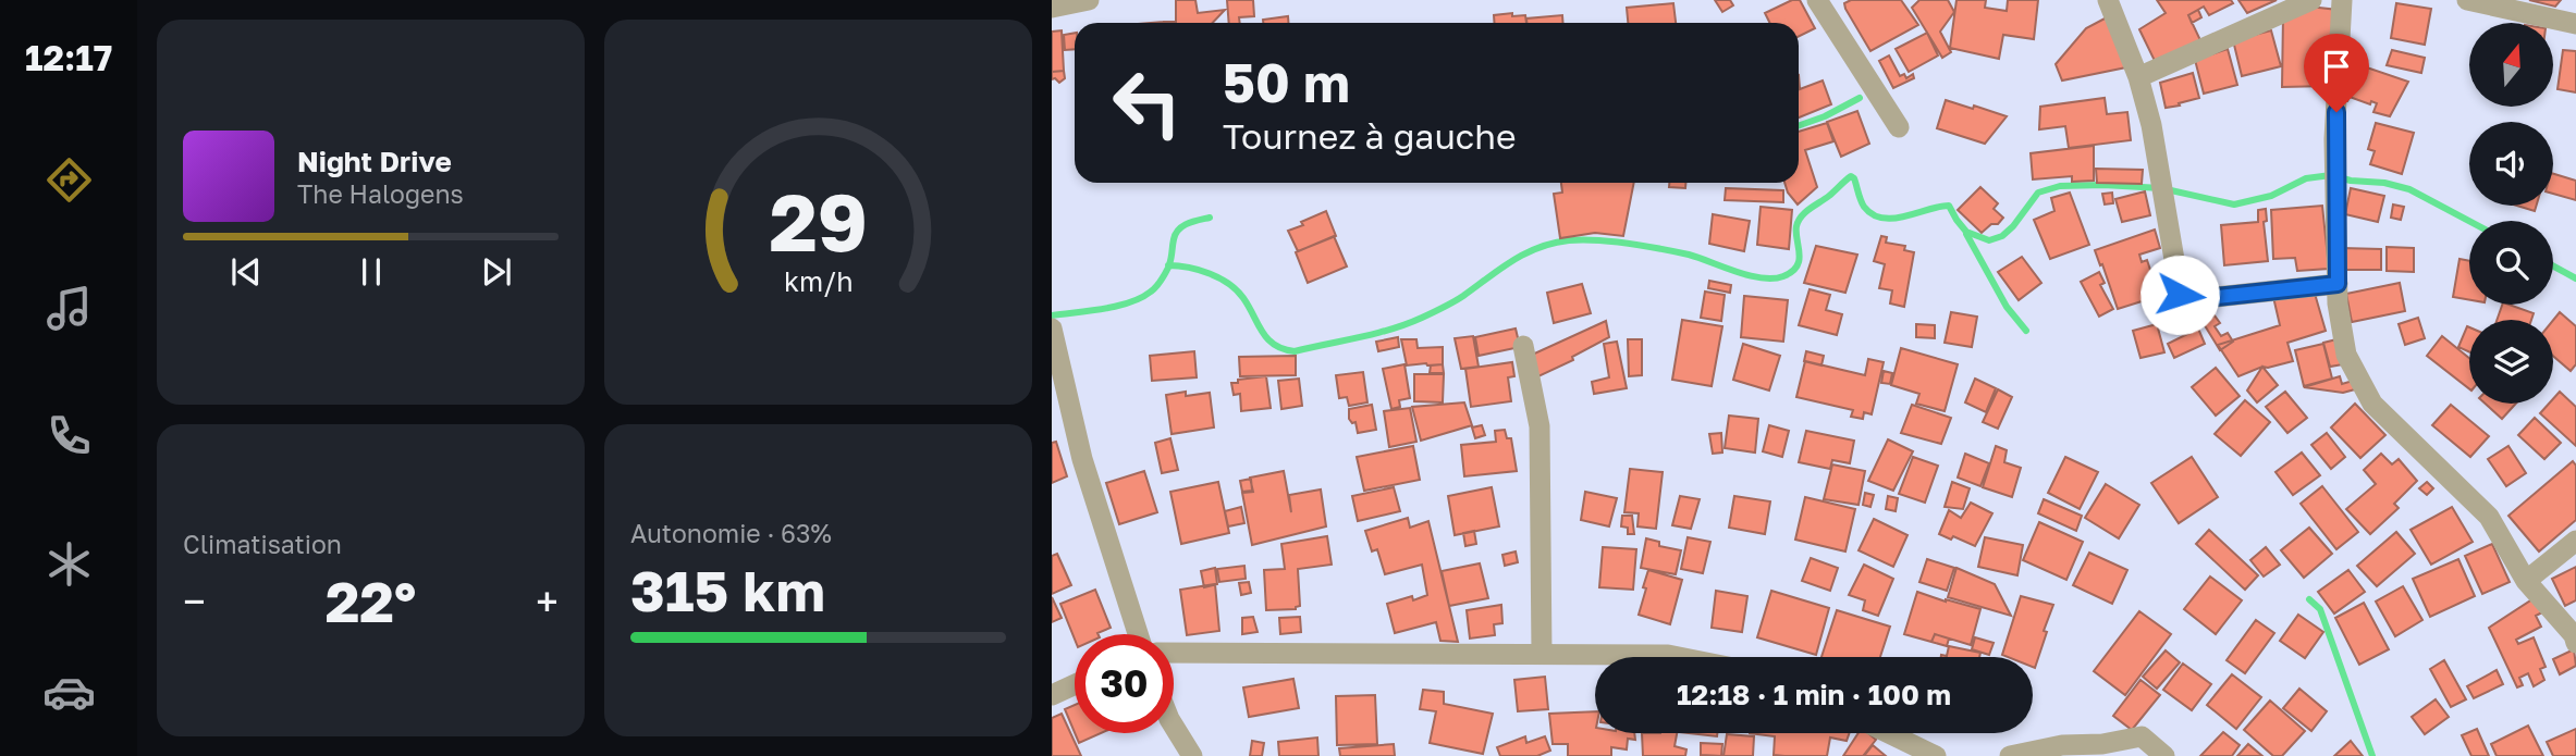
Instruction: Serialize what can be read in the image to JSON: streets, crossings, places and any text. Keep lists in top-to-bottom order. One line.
{"north":"top","page":{"tabs":"12:17","turn":["50 m","Tournez à gauche"],"song":["Night Drive","The Halogens"],"tile":["Climatisation",["Autonomie · 63%","315 km"]],"heat":["−","22°","+"],"limit":"30","trip":"12:18 · 1 min · 100 m","gauge":["29","km/h"]}}
